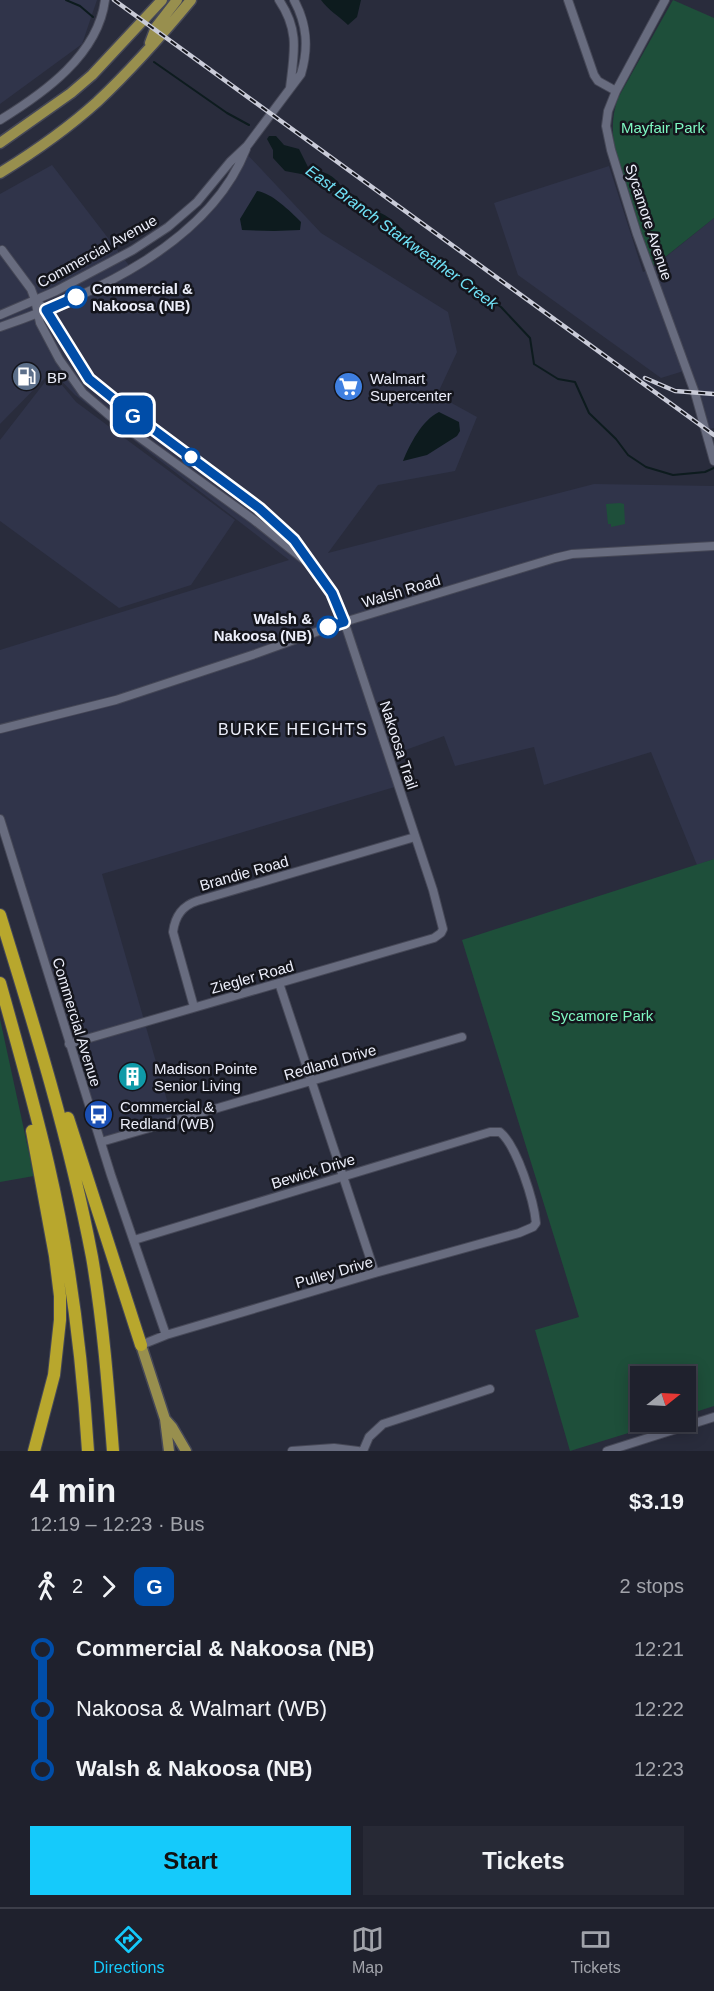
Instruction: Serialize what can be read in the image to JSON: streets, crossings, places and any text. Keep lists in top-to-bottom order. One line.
{"streets":{"street":["Sycamore Avenue","Commercial Avenue","Walsh Road","Nakoosa Trail","Brandie Road","Ziegler Road","Redland Drive","Bewick Drive","Pulley Drive"]},"crossings":[["Commercial Avenue","Nakoosa Trail"],["Commercial Avenue","Ziegler Road"],["Commercial Avenue","Redland Drive"],["Commercial Avenue","Bewick Drive"],["Commercial Avenue","Pulley Drive"],["Walsh Road","Nakoosa Trail"],["Nakoosa Trail","Brandie Road"],["Nakoosa Trail","Ziegler Road"],["Brandie Road","Ziegler Road"],["Bewick Drive","Pulley Drive"]],"districts":["BURKE HEIGHTS"],"water":["East Branch Starkweather Creek"],"parks":["Mayfair Park","Sycamore Park"],"places":{"other":["Commercial & Nakoosa (NB)","Walsh & Nakoosa (NB)"],"fuel station":["BP"],"supermarket":["Walmart Supercenter"],"building":["Madison Pointe Senior Living"],"bus stop":["Commercial & Redland (WB)"]},"lines":["bus line G"],"north":"right","page":{"on_map":"G","heading":["4 min","12:19 – 12:23 · Bus","$3.19"],"legs":["2","G","2 stops"],"list":[{"name":"Commercial & Nakoosa (NB)","value":"12:21"},{"name":"Nakoosa & Walmart (WB)","value":"12:22"},{"name":"Walsh & Nakoosa (NB)","value":"12:23"}],"buttons":["Start","Tickets"],"tabs":["Directions","Map","Tickets"]}}
